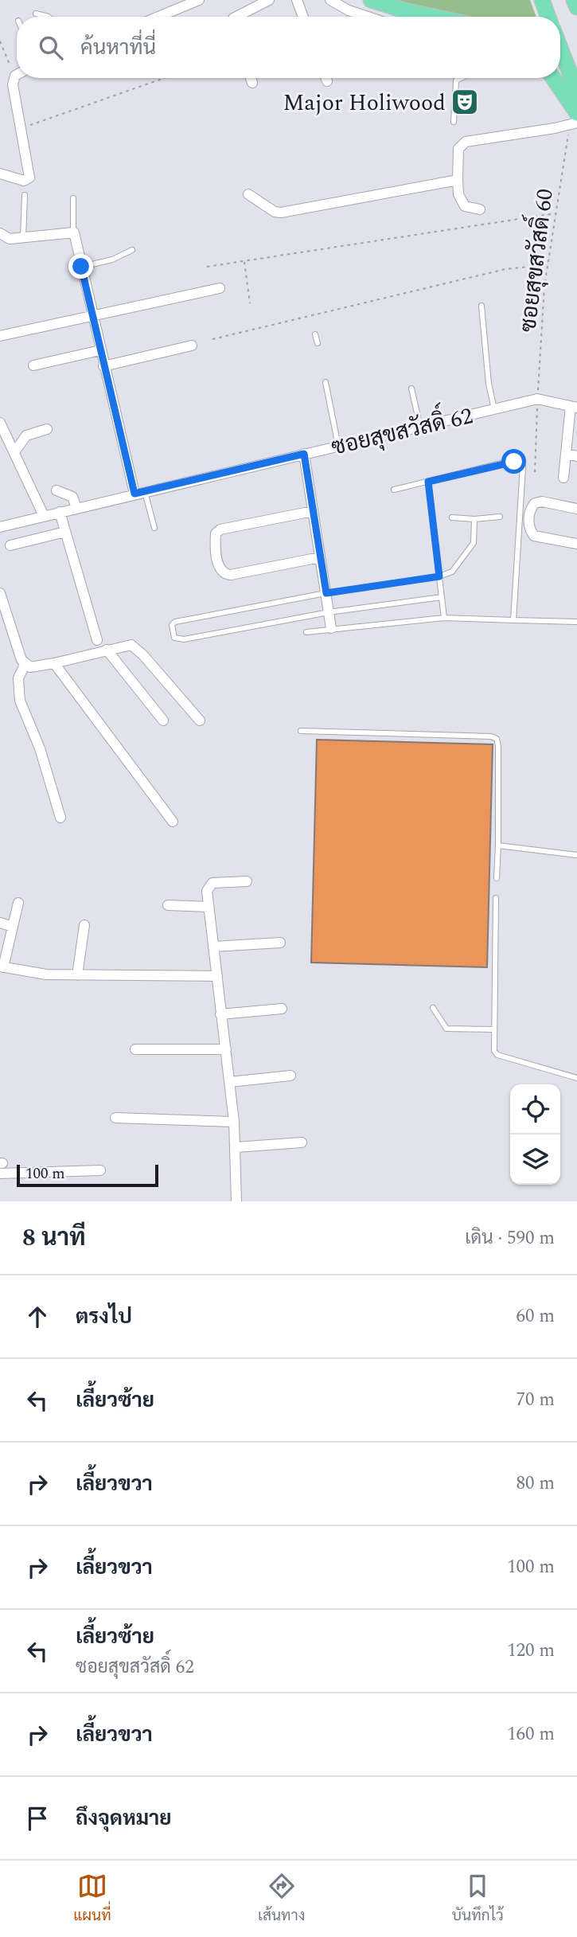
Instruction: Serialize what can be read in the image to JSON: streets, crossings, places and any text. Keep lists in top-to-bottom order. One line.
{"streets":{"street":["ซอยสุขสวัสดิ์ 62"],"path":["ซอยสุขสวัสดิ์ 60"]},"crossings":[["ซอยสุขสวัสดิ์ 60","ซอยสุขสวัสดิ์ 62"]],"places":{"theatre":["Major Holiwood"]},"scale_bar":"100 m","page":{"search":"ค้นหาที่นี่","scale":"100 m","heading":["8 นาที","เดิน · 590 m"],"list":[["ตรงไป","60 m"],["เลี้ยวซ้าย","70 m"],["เลี้ยวขวา","80 m"],["เลี้ยวขวา","100 m"],["เลี้ยวซ้าย","ซอยสุขสวัสดิ์ 62","120 m"],["เลี้ยวขวา","160 m"],"ถึงจุดหมาย"],"nav":["แผนที่","เส้นทาง","บันทึกไว้"]}}
